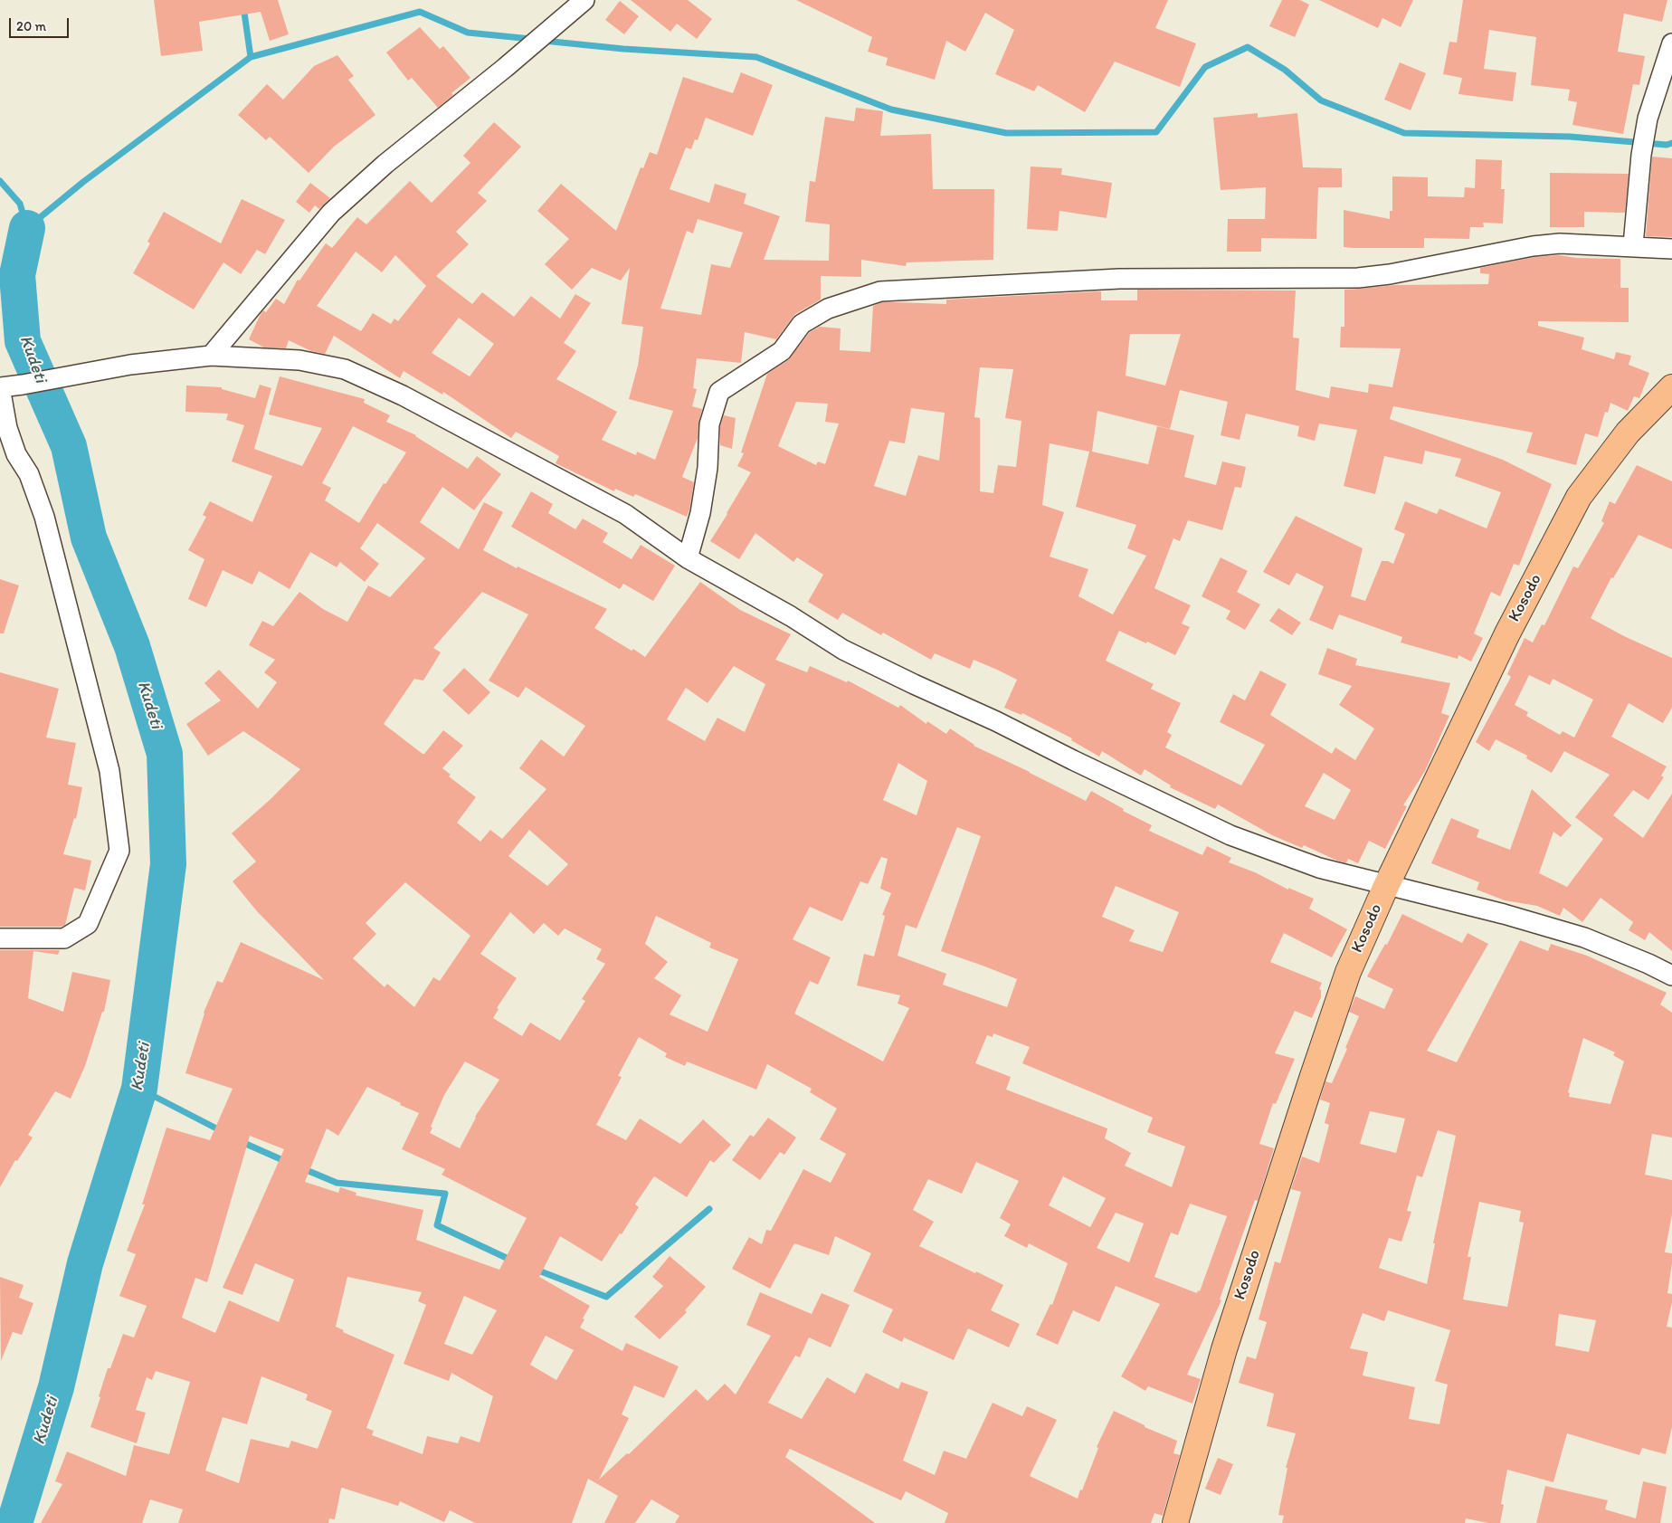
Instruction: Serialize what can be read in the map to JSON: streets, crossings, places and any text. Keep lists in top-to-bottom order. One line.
{"streets":{"main road":["Kosodo"]},"water":["Kudeti"],"scale_bar":"20 m"}
